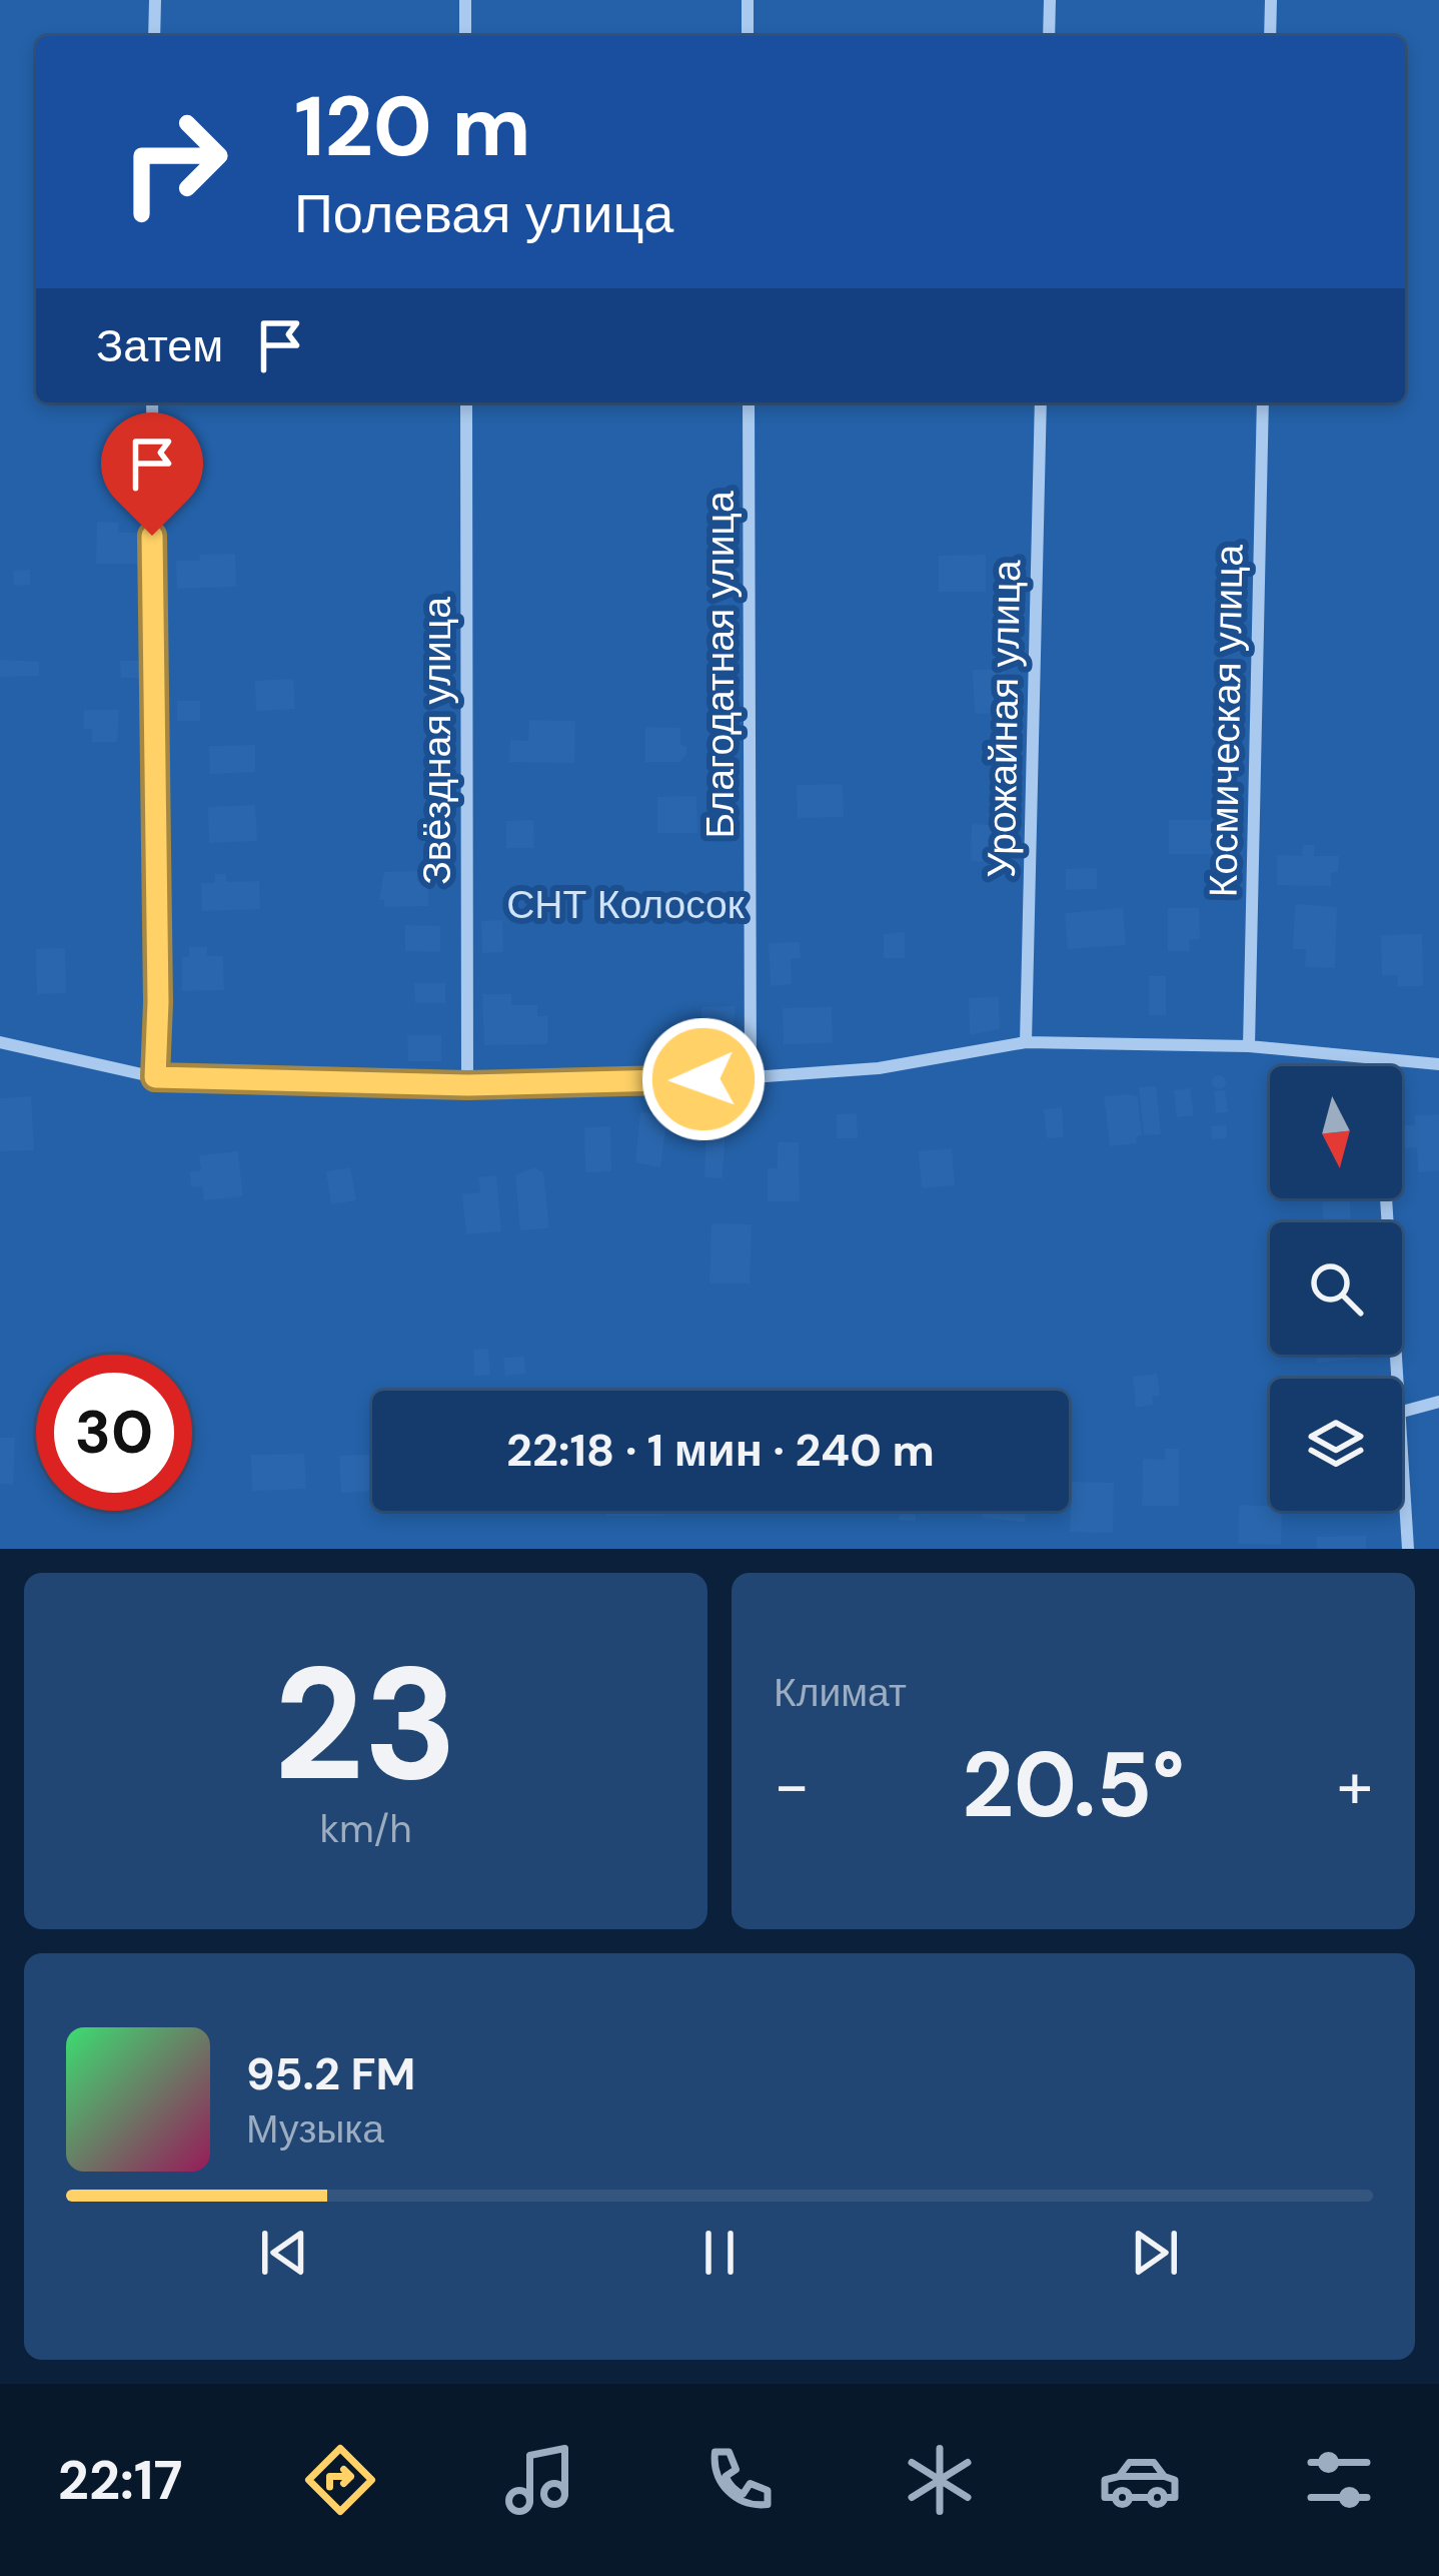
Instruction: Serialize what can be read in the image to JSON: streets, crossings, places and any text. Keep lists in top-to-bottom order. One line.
{"streets":{"street":["Благодатная улица","Урожайная улица","Космическая улица","Звёздная улица"]},"parks":["СНТ Колосок"],"north":"bottom","page":{"turn":["120 m","Полевая улица"],"then":"Затем","limit":"30","trip":"22:18 · 1 мин · 240 m","tile":[["23","km/h"],"Климат"],"heat":["−","20.5°","+"],"song":["95.2 FM","Музыка"],"tabs":"22:17"}}
